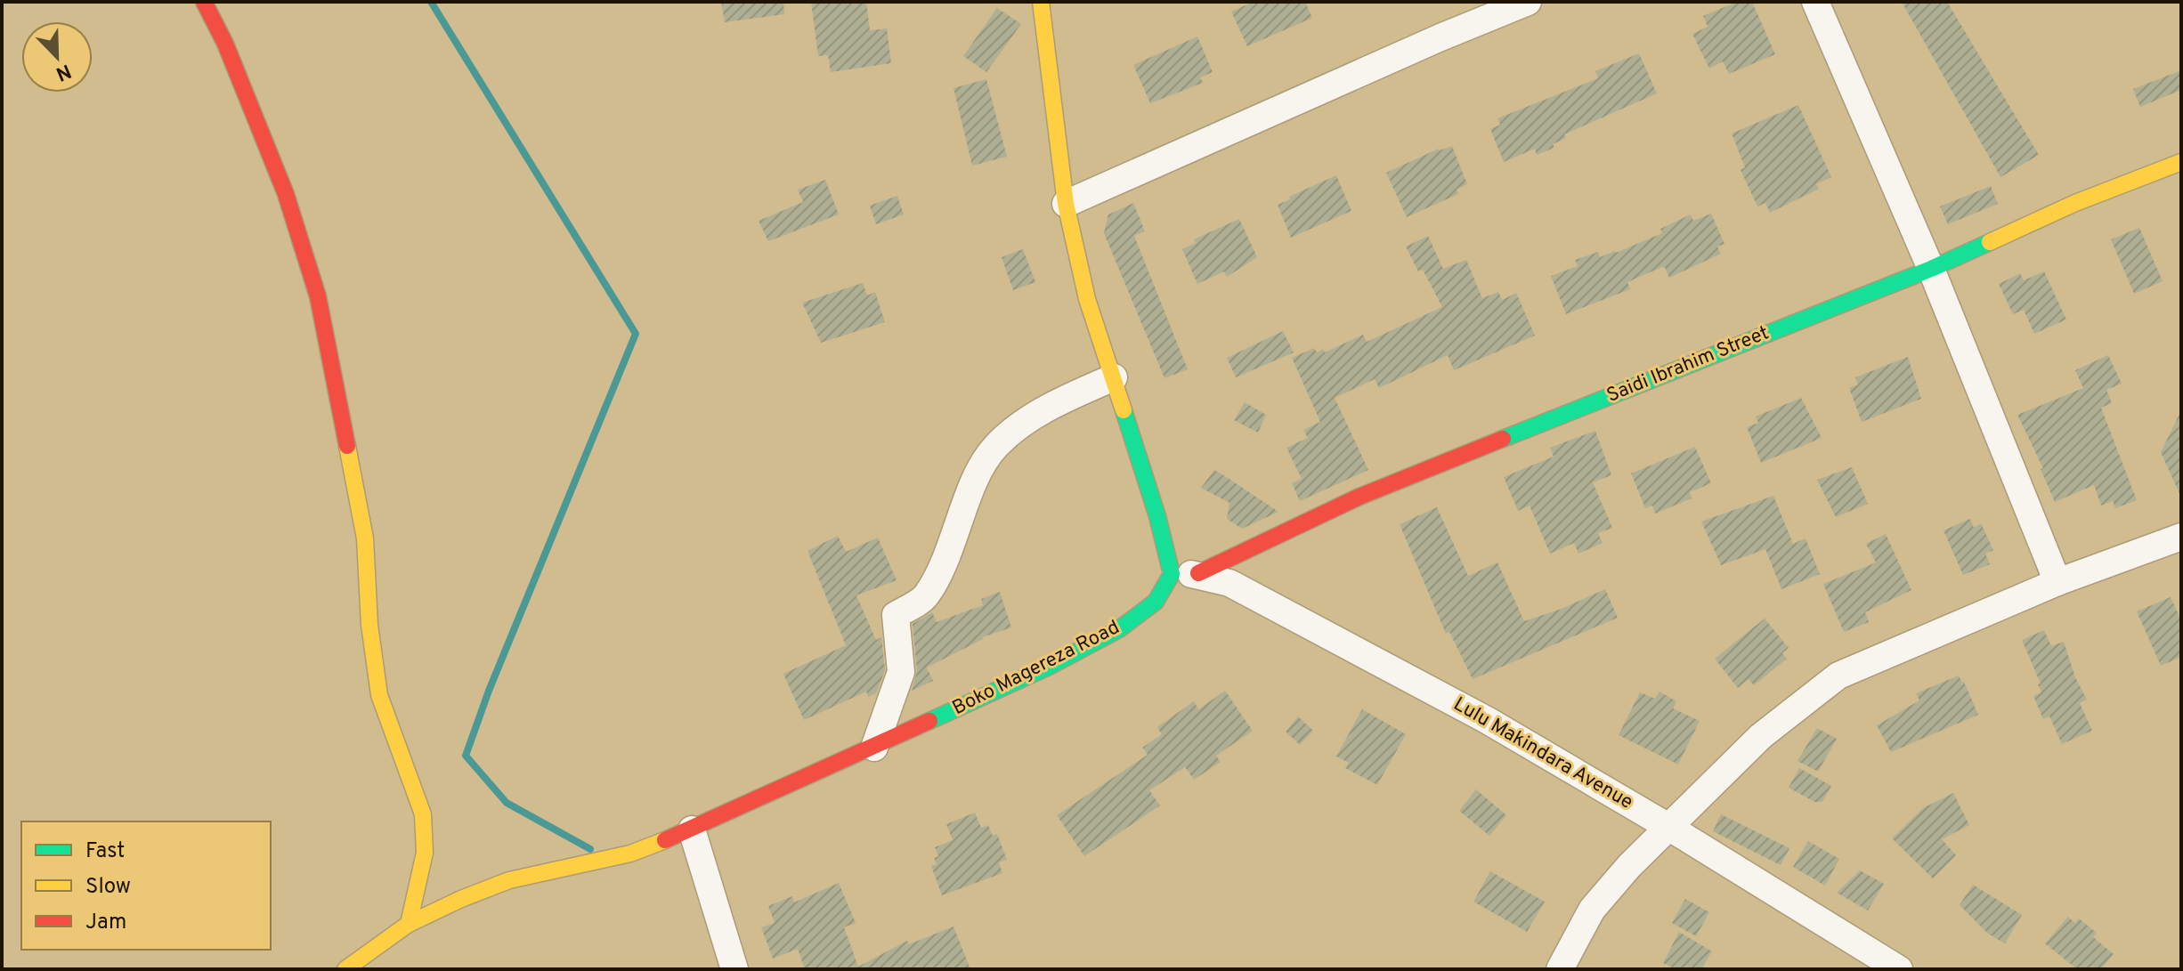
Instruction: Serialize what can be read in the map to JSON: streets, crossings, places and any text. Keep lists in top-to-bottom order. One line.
{"streets":{"street":["Saidi Ibrahim Street","Boko Magereza Road","Lulu Makindara Avenue"]},"crossings":[["Saidi Ibrahim Street","Boko Magereza Road"],["Saidi Ibrahim Street","Lulu Makindara Avenue"],["Boko Magereza Road","Lulu Makindara Avenue"]],"legend":["Fast","Slow","Jam"],"north":"bottom right"}
